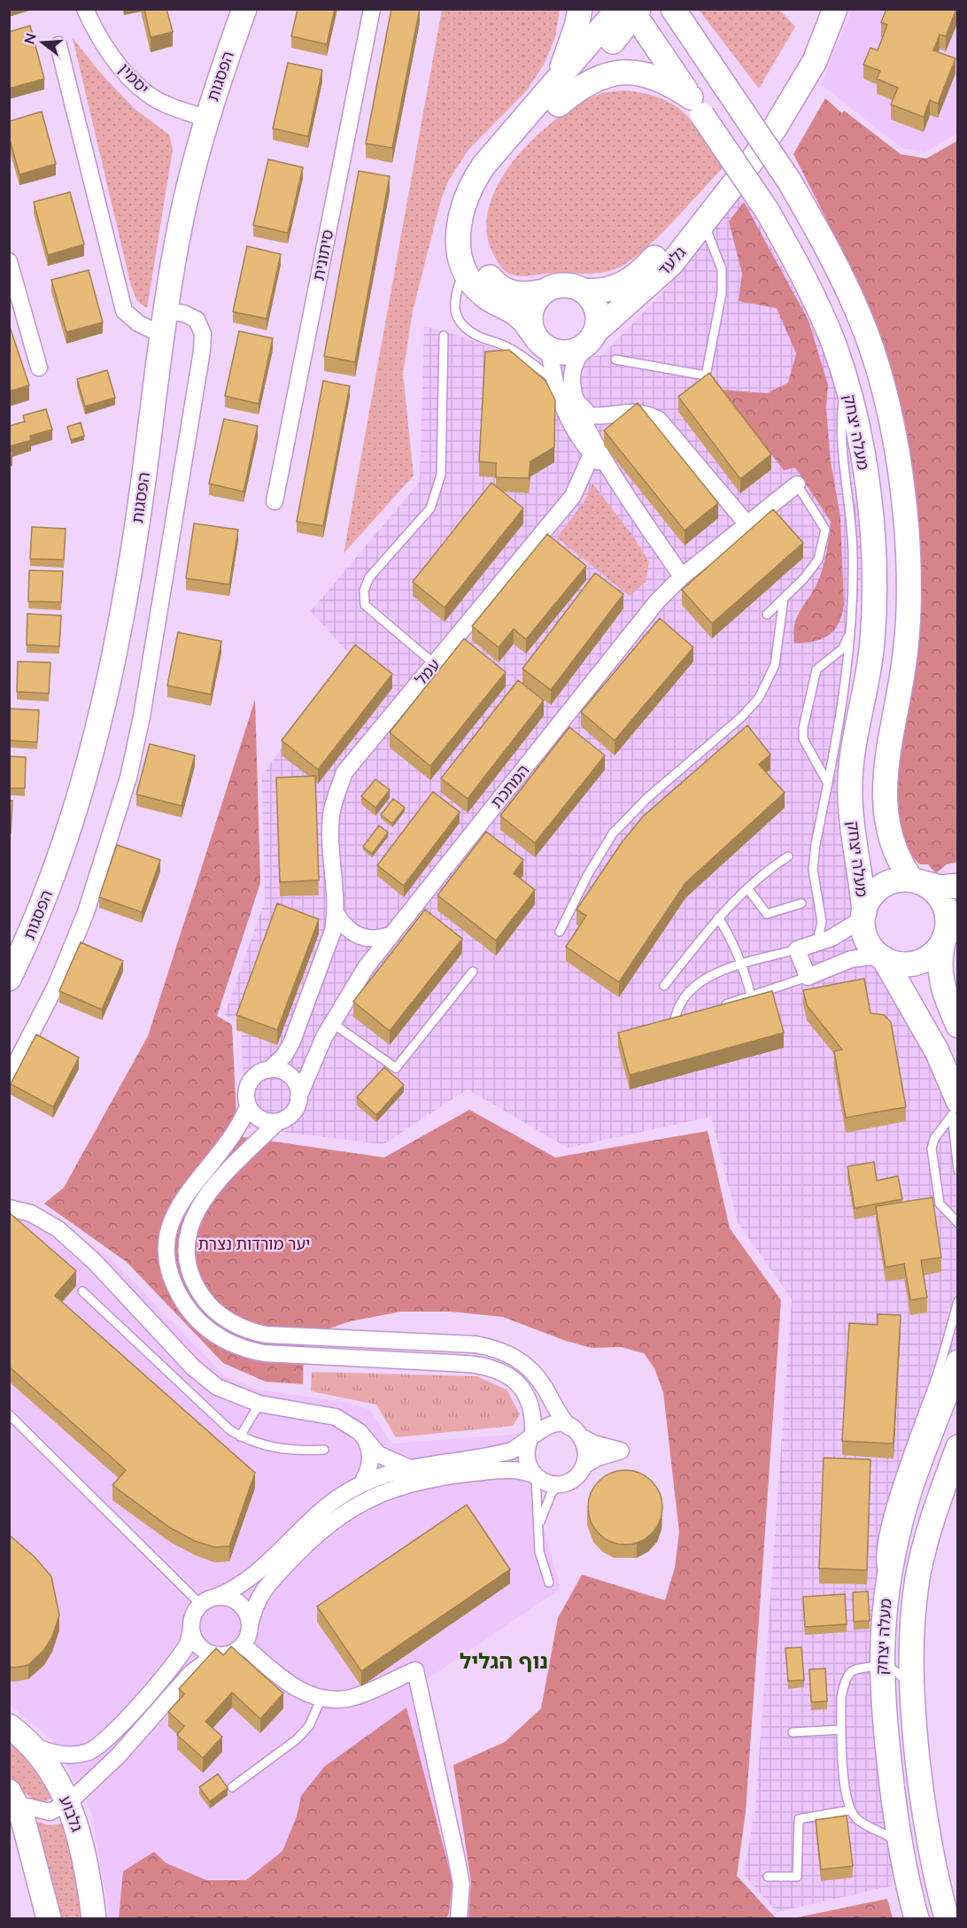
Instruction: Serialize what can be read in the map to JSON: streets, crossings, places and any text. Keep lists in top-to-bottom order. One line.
{"streets":{"main road":["הפסגות","גלעד","מעלה יצחק","גלבוע"],"street":["יסמין","סיתונית","עמל","המתכת"]},"crossings":[["הפסגות","יסמין"],["עמל","המתכת"]],"districts":["נוף הגליל"],"parks":["יער מורדות נצרת"],"north":"left"}
